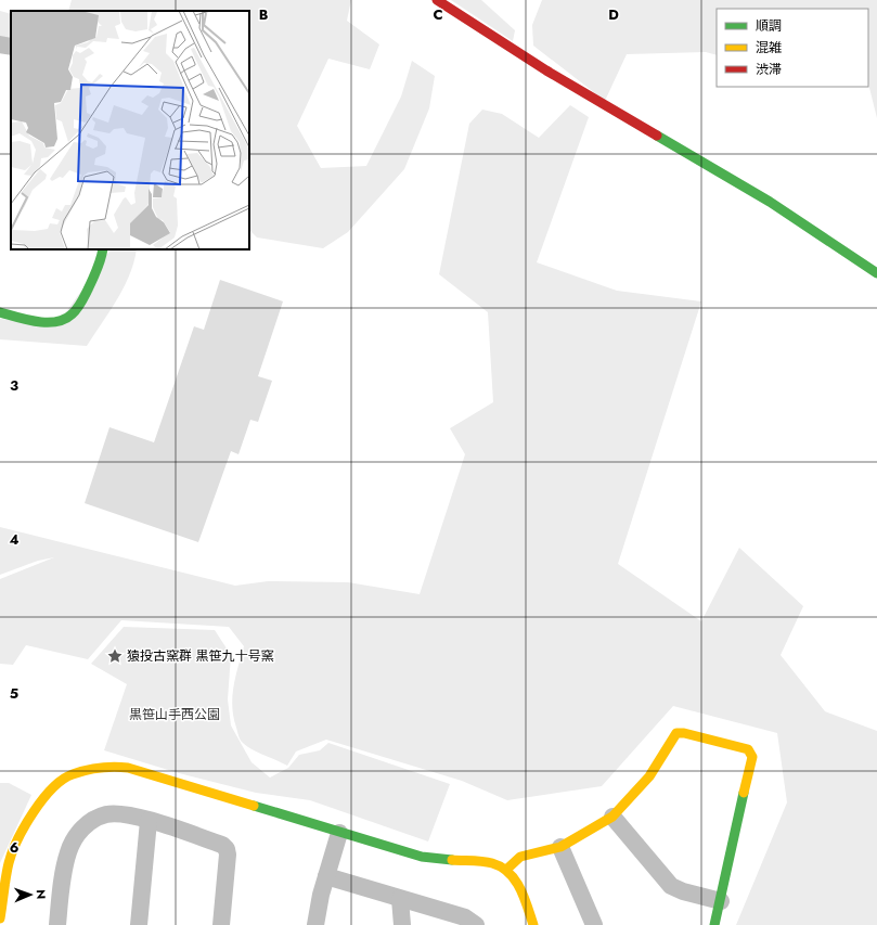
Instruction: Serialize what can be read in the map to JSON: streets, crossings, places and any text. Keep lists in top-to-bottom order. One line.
{"parks":["黒笹山手西公園"],"places":{"place":["猿投古窯群 黒笹九十号窯"]},"legend":["順調","混雑","渋滞"],"north":"right","grid":{"columns":["B","C","D"],"rows":["3","4","5","6"]}}
